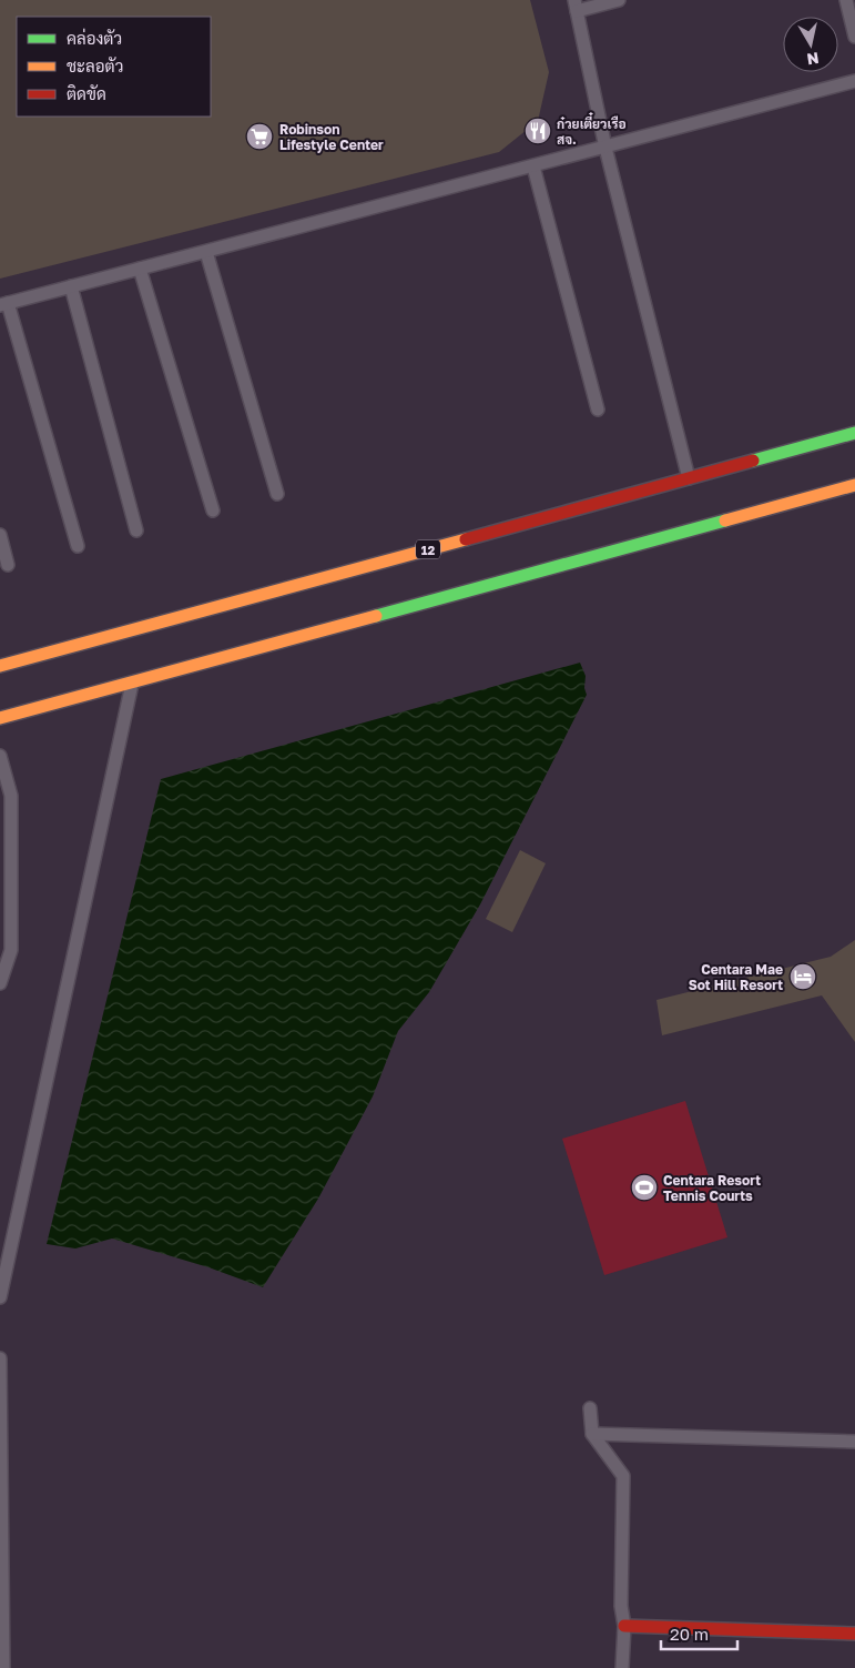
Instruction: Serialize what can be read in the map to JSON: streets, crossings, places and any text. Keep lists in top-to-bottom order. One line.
{"streets":{"main road":["12"]},"places":{"restaurant":["ก๋วยเตี๋ยวเรือ สจ."],"supermarket":["Robinson Lifestyle Center"],"hotel":["Centara Mae Sot Hill Resort"],"sports":["Centara Resort Tennis Courts"]},"legend":["คล่องตัว","ชะลอตัว","ติดขัด"],"scale_bar":"20 m","north":"bottom"}
